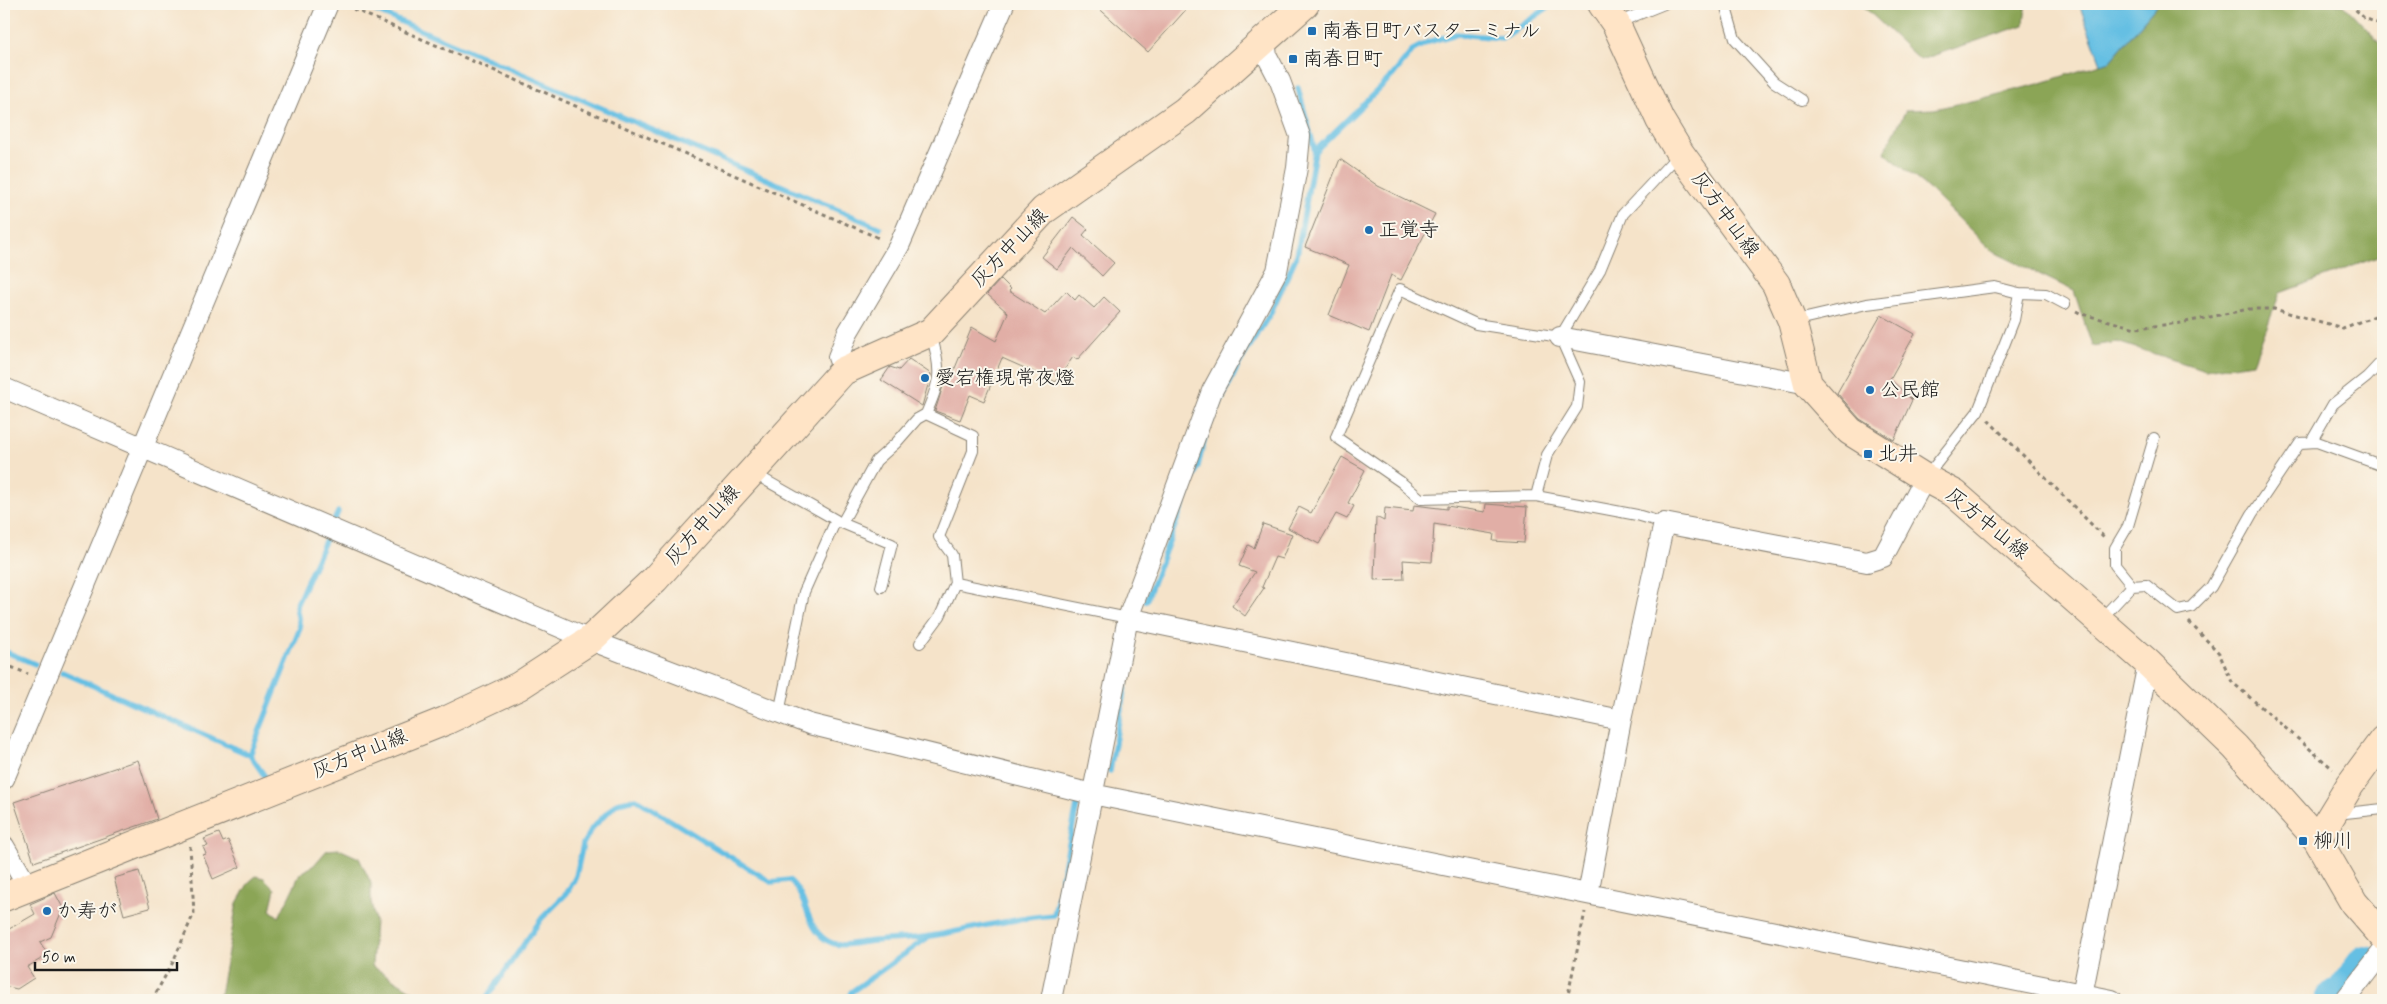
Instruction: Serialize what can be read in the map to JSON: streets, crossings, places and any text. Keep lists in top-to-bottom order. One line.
{"streets":{"main road":["灰方中山線"]},"places":{"transit":["南春日町バスターミナル","南春日町","北井","柳川"],"other":["正覚寺","愛宕権現常夜燈","公民館","か寿が"]},"scale_bar":"50 m"}
